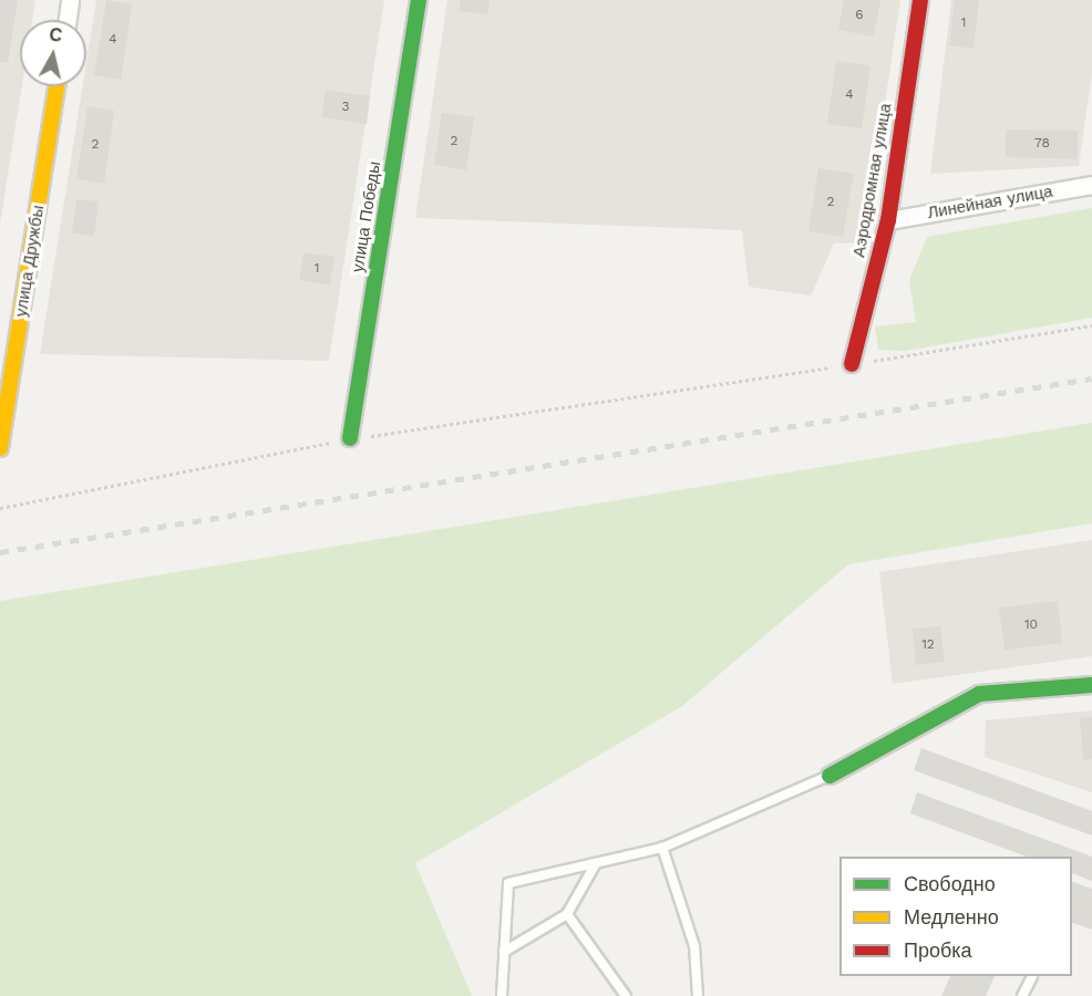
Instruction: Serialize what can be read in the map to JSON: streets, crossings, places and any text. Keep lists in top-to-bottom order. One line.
{"streets":{"street":["Аэродромная улица","Линейная улица","улица Победы","улица Дружбы"]},"crossings":[["Аэродромная улица","Линейная улица"]],"house_numbers":["6","1","4","4","3","2","78","2","2","1","10","12"],"legend":["Свободно","Медленно","Пробка"],"north":"top"}
